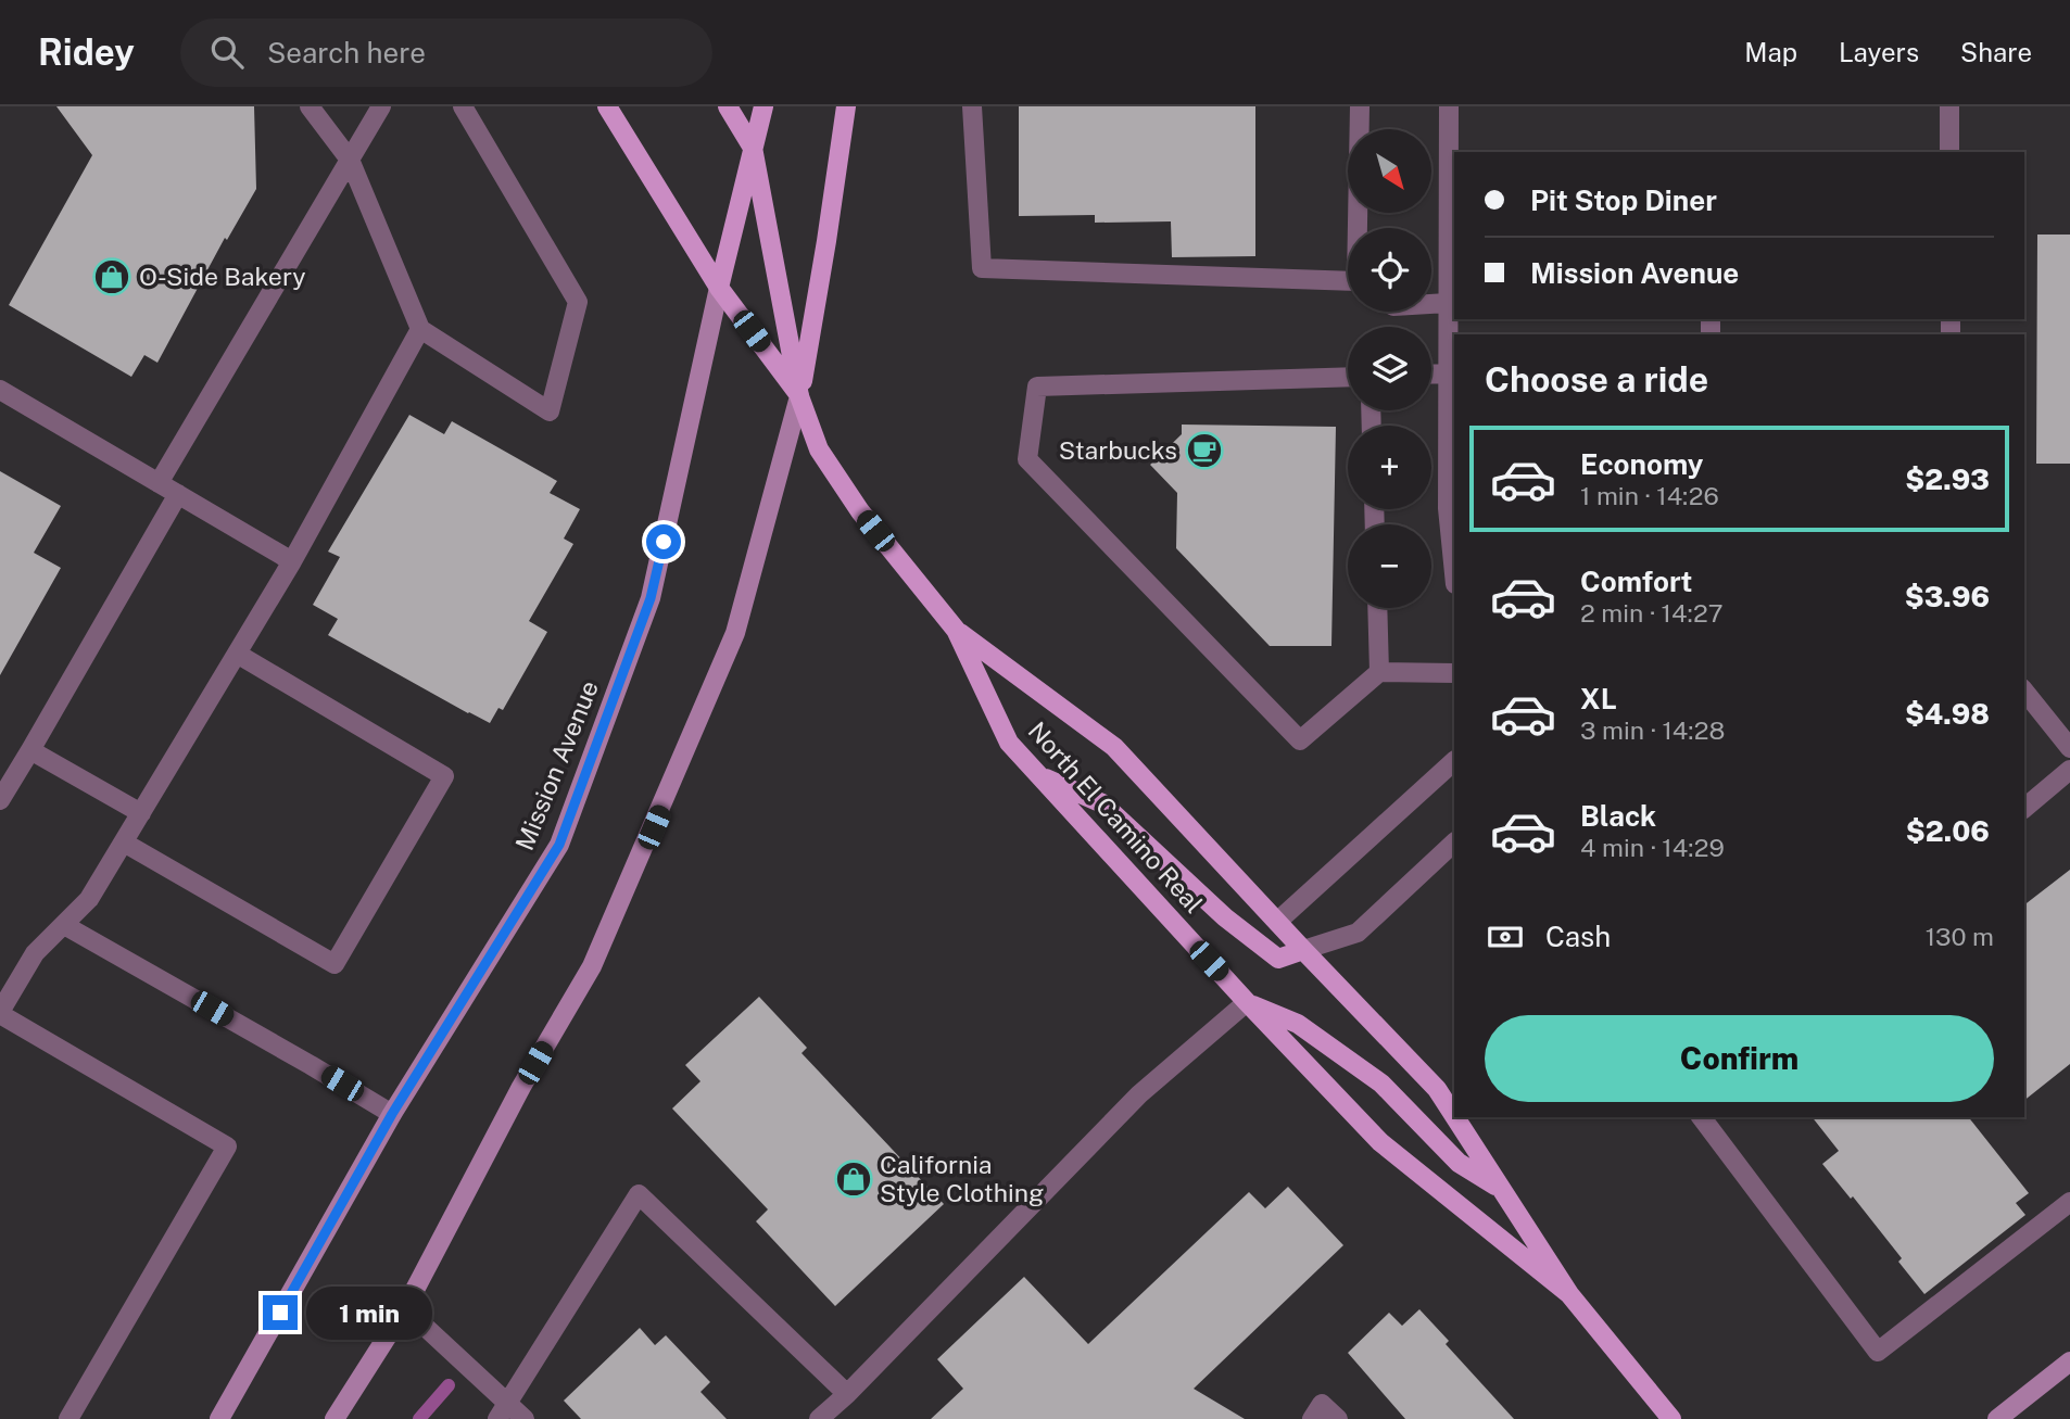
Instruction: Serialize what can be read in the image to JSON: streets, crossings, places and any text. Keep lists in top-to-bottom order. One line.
{"streets":{"main road":["Mission Avenue","North El Camino Real"]},"places":{"shop":["O-Side Bakery","California Style Clothing"],"cafe":["Starbucks"]},"north":"bottom right","page":{"header":"Ridey","search":"Search here","nav":["Map","Layers","Share"],"map_buttons":["+","−"],"banner":["Pit Stop Diner","Mission Avenue"],"heading":"Choose a ride","list":[{"name":"Economy","note":"1 min · 14:26","value":"$2.93"},{"name":"Comfort","note":"2 min · 14:27","value":"$3.96"},{"name":"XL","note":"3 min · 14:28","value":"$4.98"},{"name":"Black","note":"4 min · 14:29","value":"$2.06"}],"pay":["Cash","130 m"],"buttons":"Confirm","bubble":"1 min"}}
